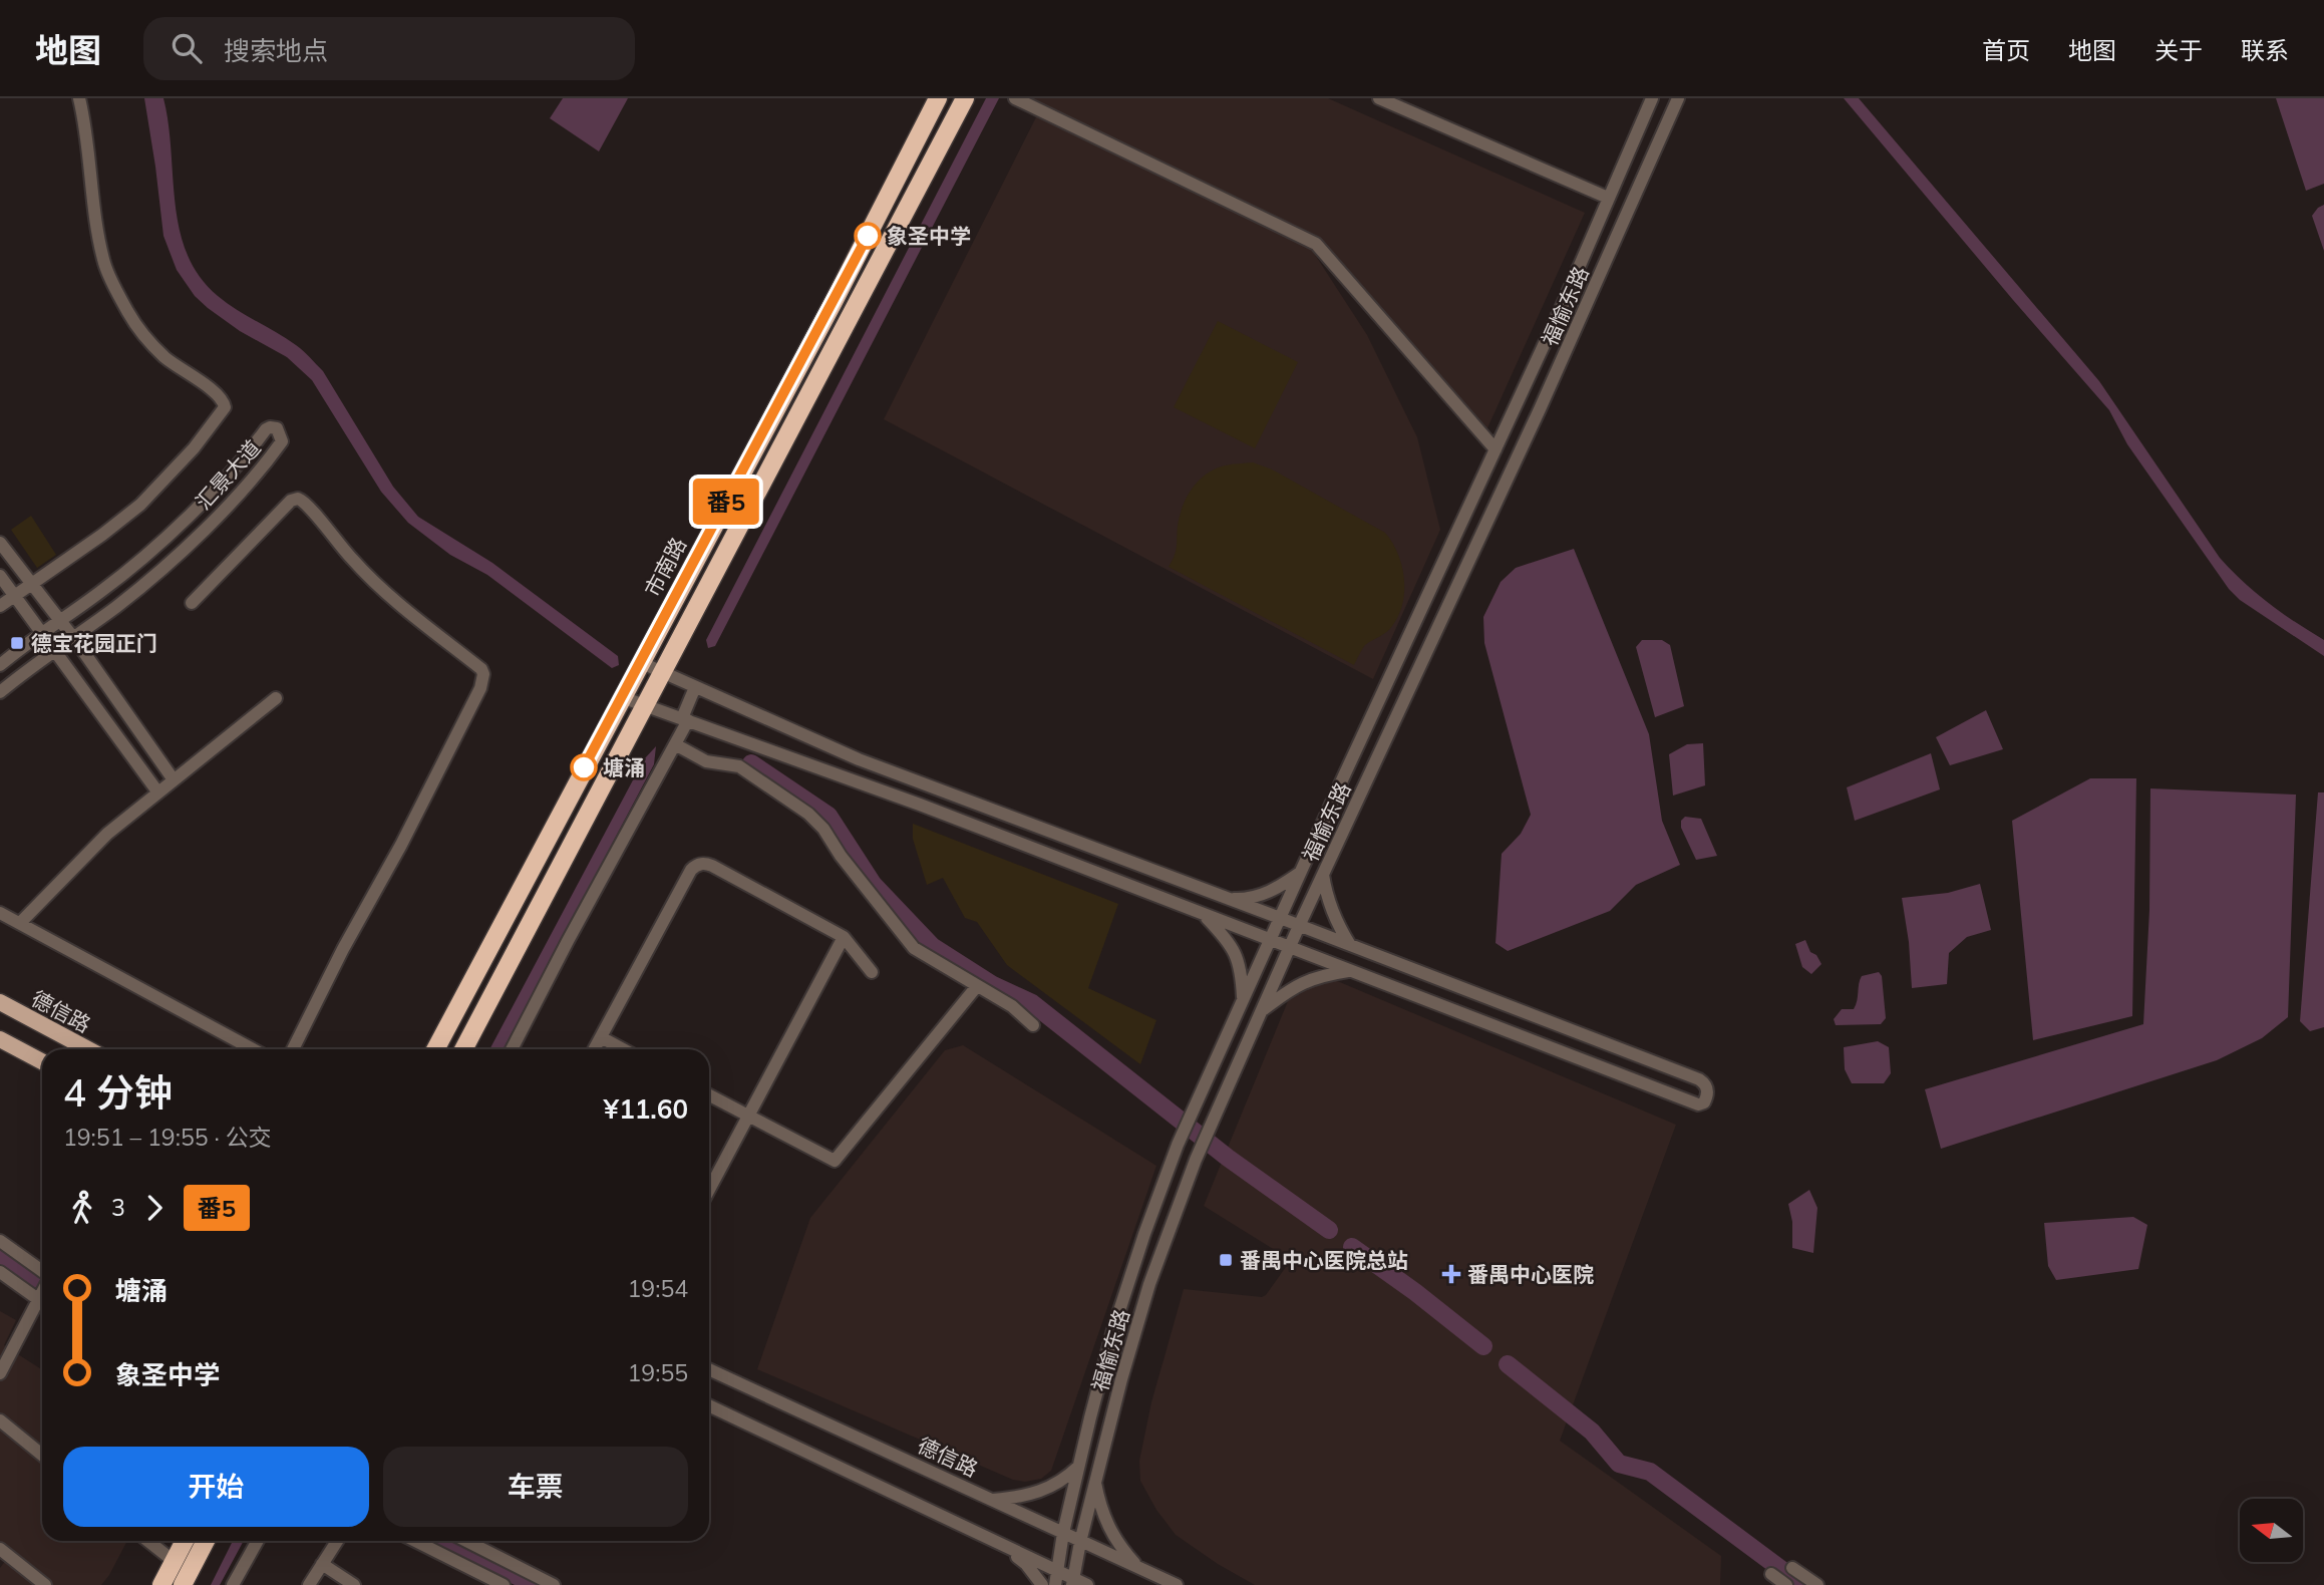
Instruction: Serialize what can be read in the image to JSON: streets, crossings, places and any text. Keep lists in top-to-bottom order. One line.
{"streets":{"highway":["市南路"],"main road":["德信路"],"street":["福愉东路","汇景大道"]},"crossings":[["福愉东路","德信路"]],"places":{"other":["象圣中学","塘涌"],"transit":["德宝花园正门","番禺中心医院总站"],"health":["番禺中心医院"]},"lines":["bus line 番5"],"north":"left","page":{"header":"地图","search":"搜索地点","nav":["首页","地图","关于","联系"],"on_map":"番5","heading":["4 分钟","19:51 – 19:55 · 公交","¥11.60"],"legs":["3","番5"],"list":[{"name":"塘涌","value":"19:54"},{"name":"象圣中学","value":"19:55"}],"buttons":["开始","车票"]}}
